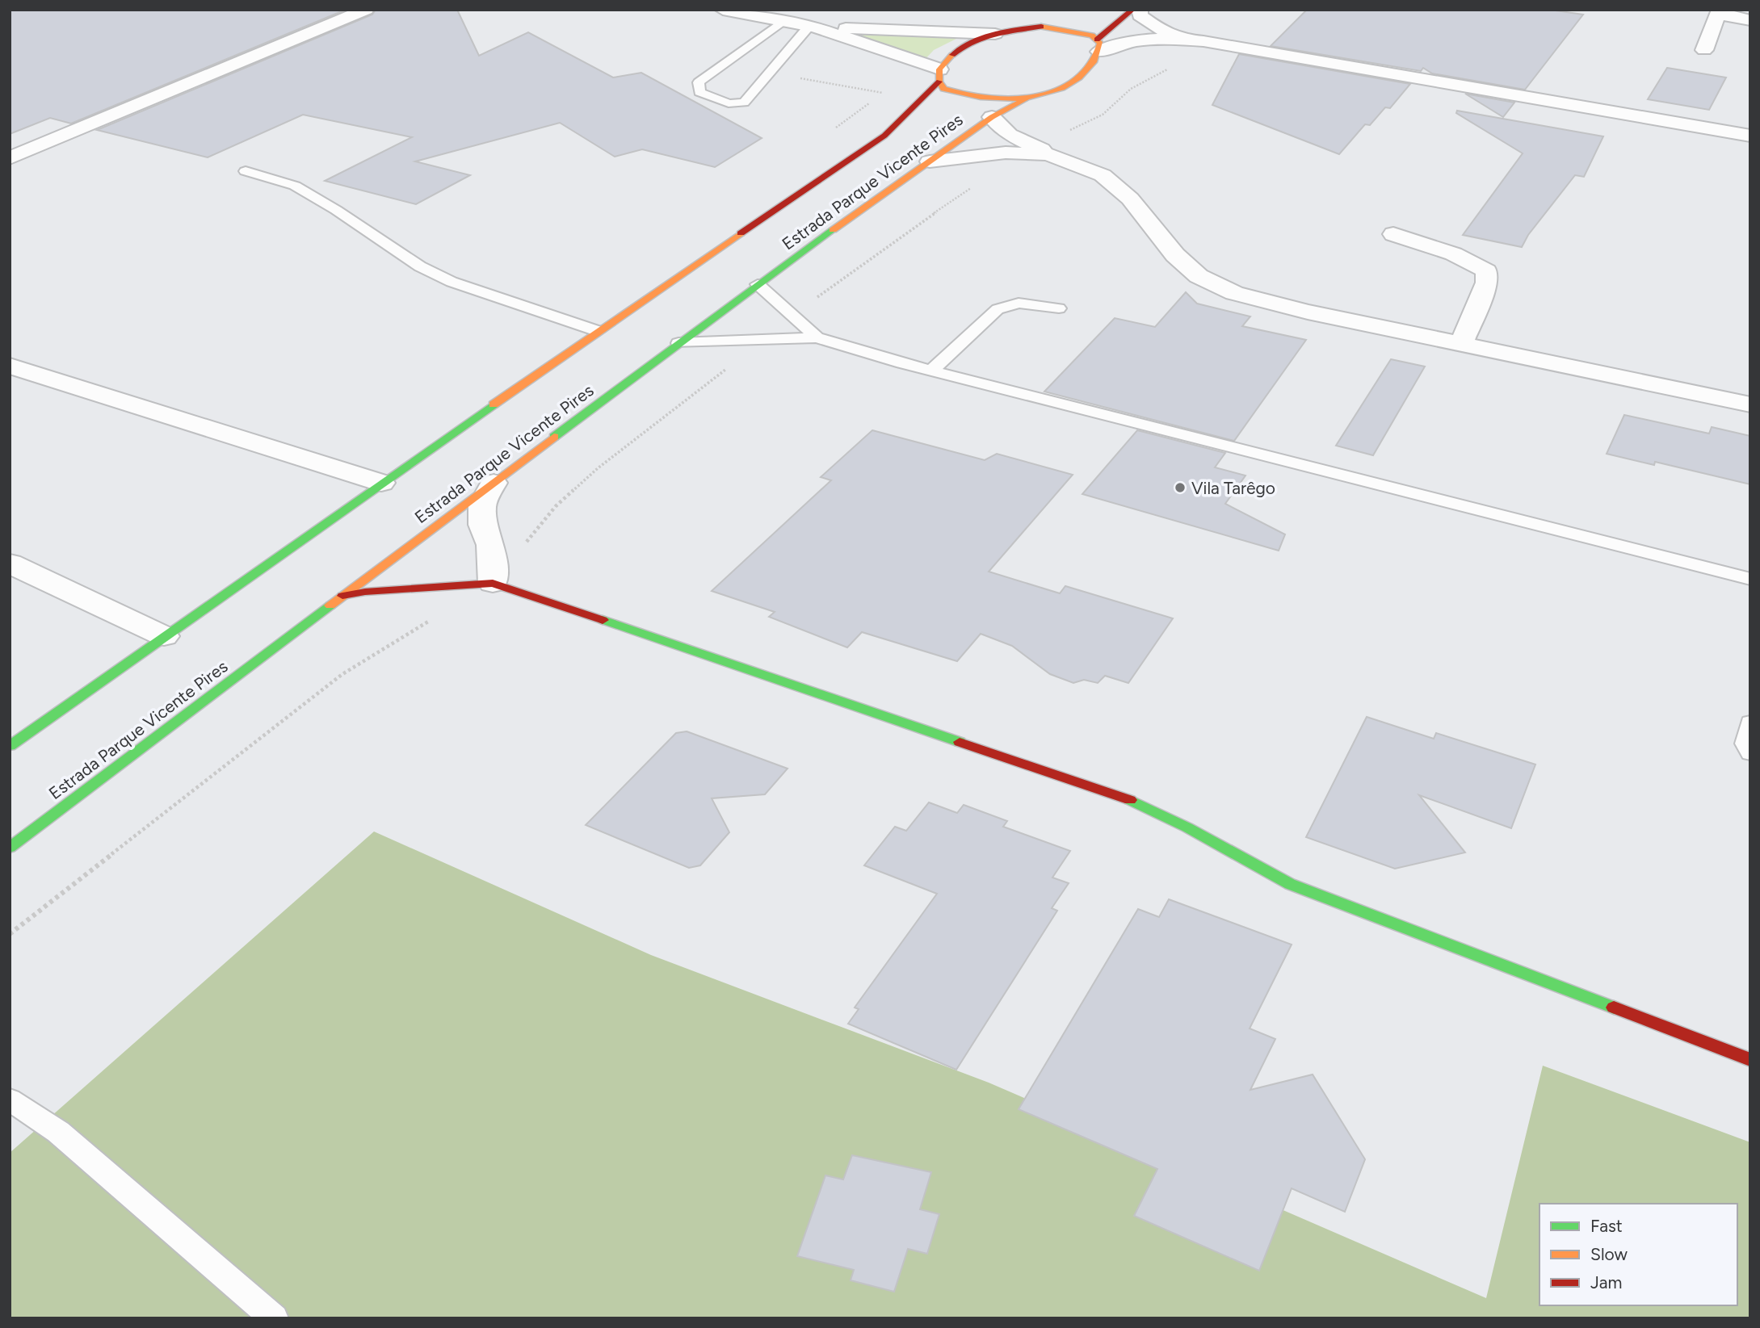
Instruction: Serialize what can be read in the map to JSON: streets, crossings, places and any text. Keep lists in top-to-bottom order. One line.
{"streets":{"main road":["Estrada Parque Vicente Pires"]},"places":["Vila Tarêgo"],"legend":["Fast","Slow","Jam"]}
